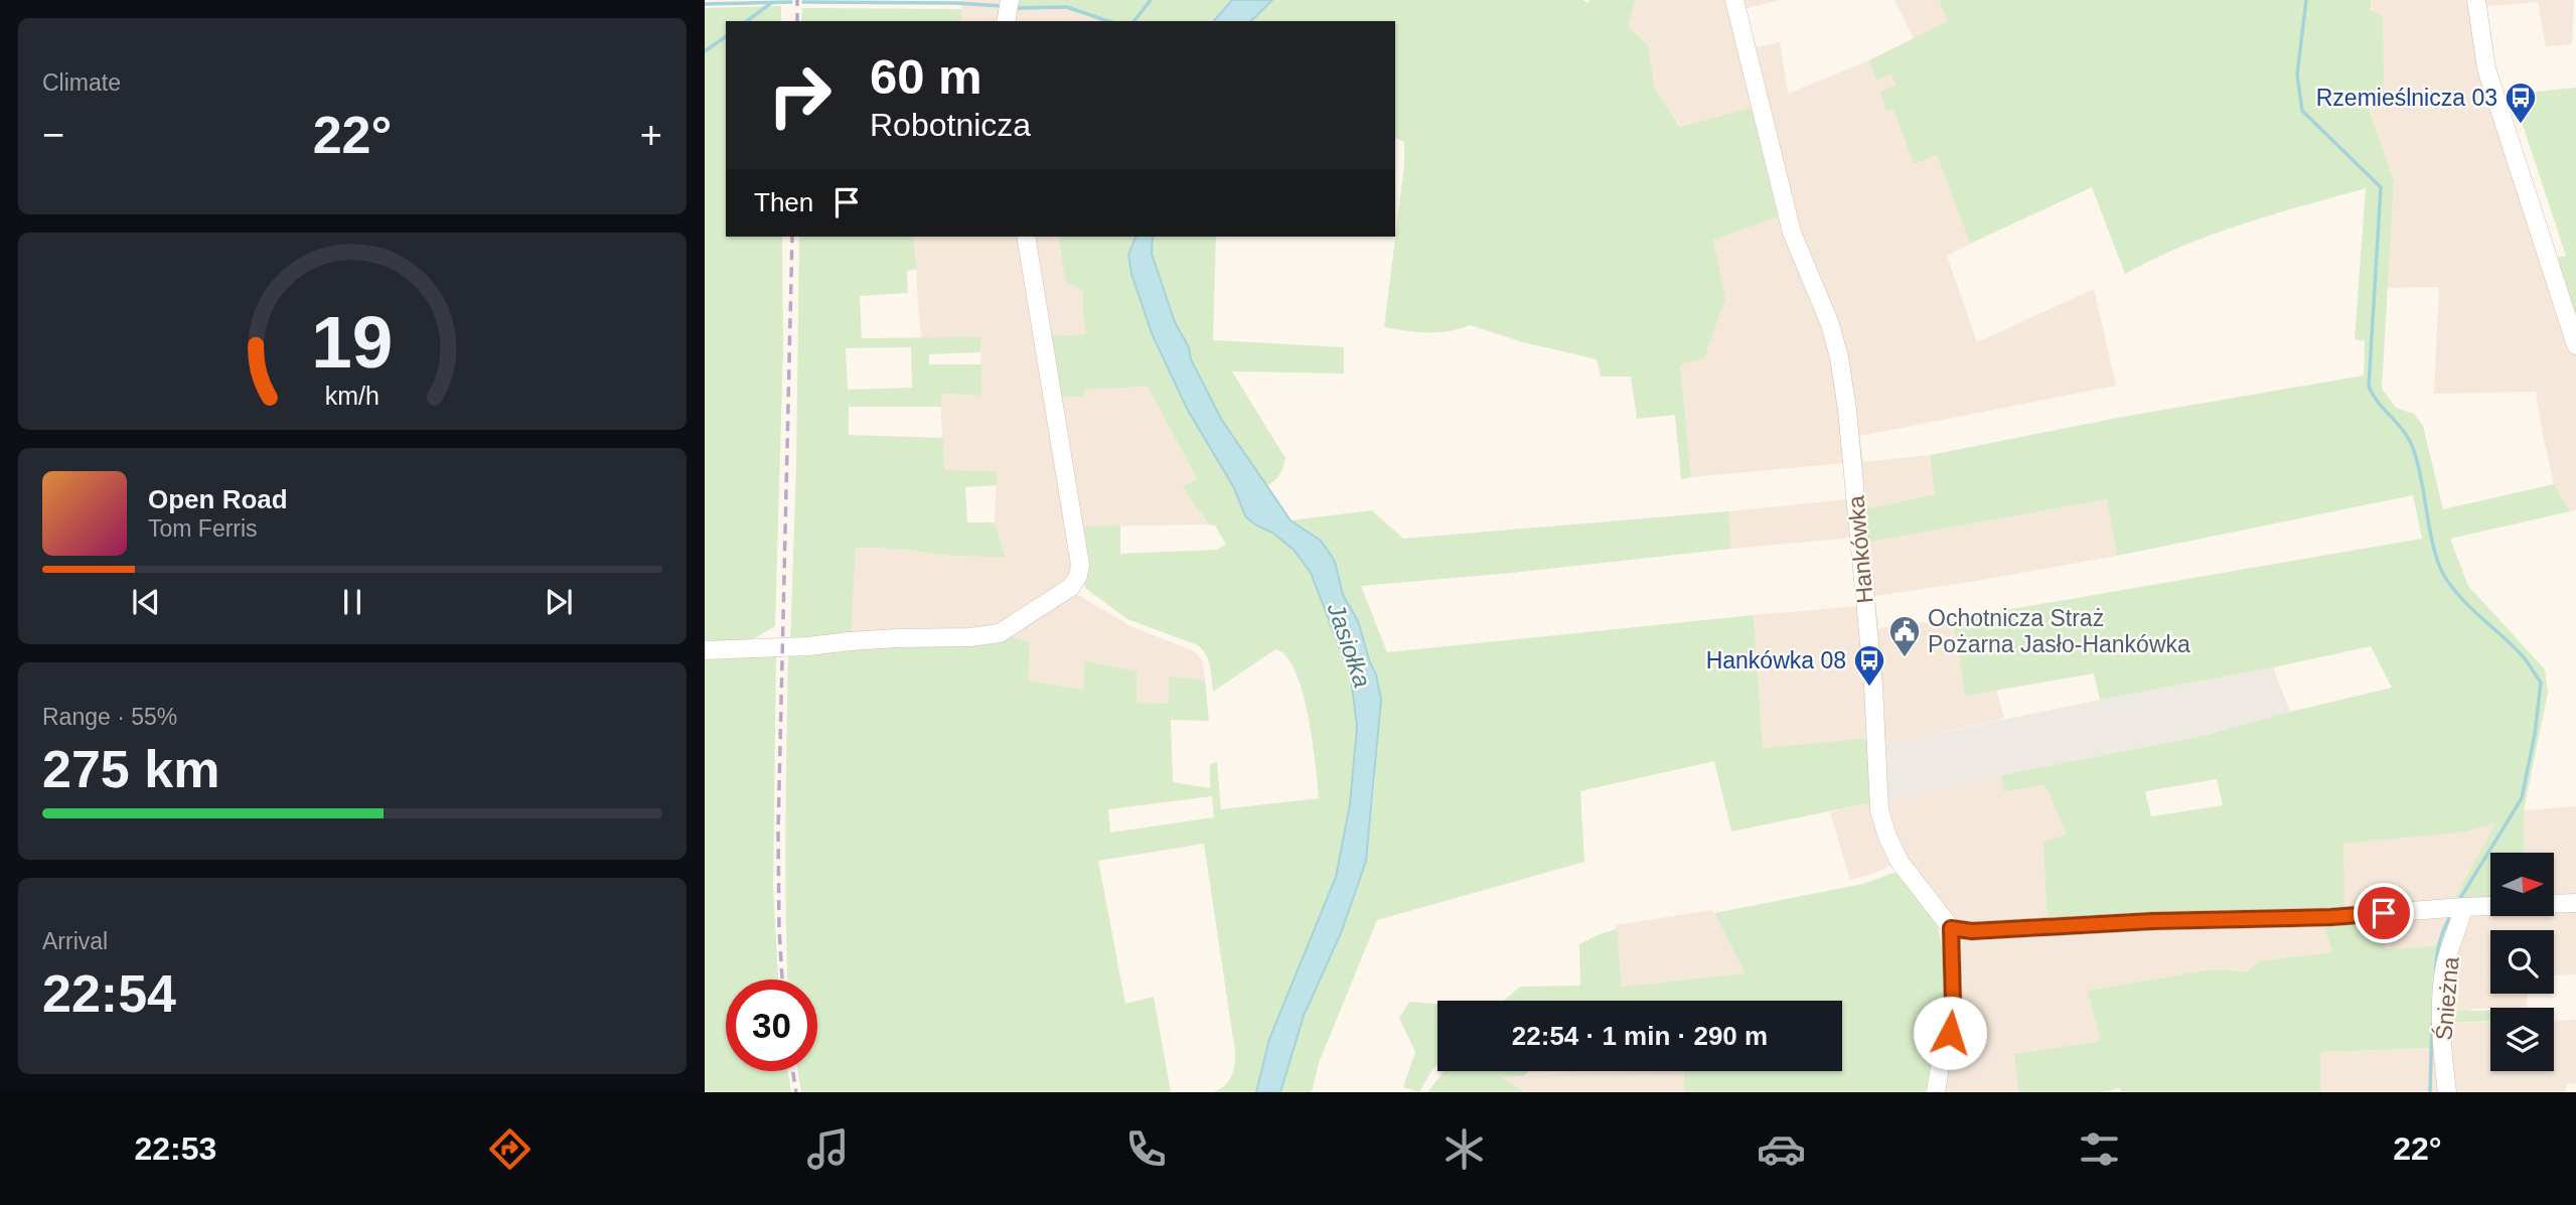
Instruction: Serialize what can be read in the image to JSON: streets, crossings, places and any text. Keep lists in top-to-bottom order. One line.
{"streets":{"street":["Hankówka","Śnieżna"]},"water":["Jasiołka"],"places":{"bus stop":["Rzemieślnicza 03","Hankówka 08"],"public building":["Ochotnicza Straż Pożarna Jasło-Hankówka"]},"north":"right","page":{"tile":["Climate",["Range · 55%","275 km"],["Arrival","22:54"]],"turn":["60 m","Robotnicza"],"heat":["−","22°","+"],"then":"Then","song":["Open Road","Tom Ferris"],"limit":"30","trip":"22:54 · 1 min · 290 m","tabs":["22:53","22°"],"gauge":["19","km/h"]}}
